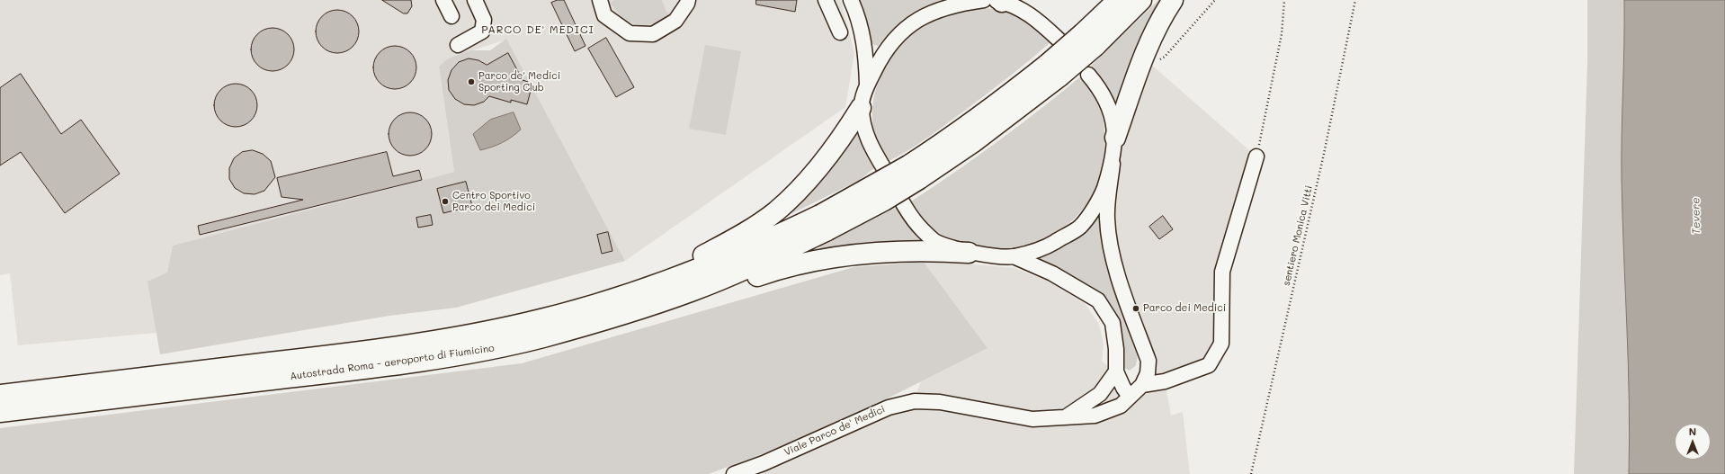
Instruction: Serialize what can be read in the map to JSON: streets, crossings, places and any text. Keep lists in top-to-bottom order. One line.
{"streets":{"highway":["Autostrada Roma - aeroporto di Fiumicino"],"street":["Viale Parco de' Medici"],"path":["sentiero Monica Vitti"]},"districts":["PARCO DE' MEDICI"],"water":["Tevere"],"places":["Parco de' Medici Sporting Club","Centro Sportivo Parco dei Medici","Parco dei Medici"],"north":"top"}
